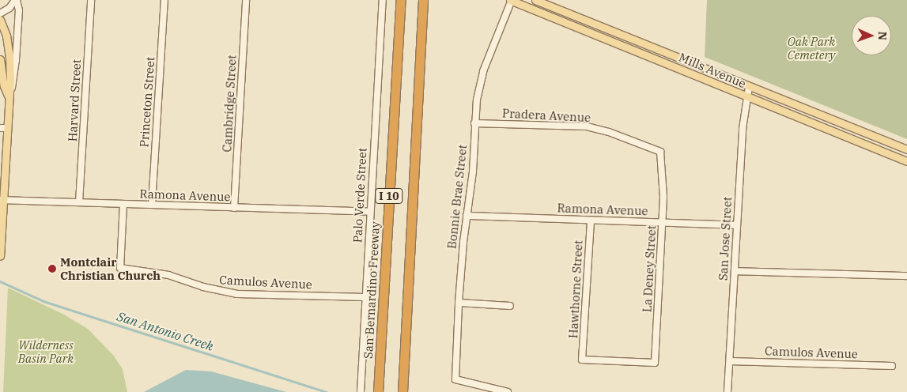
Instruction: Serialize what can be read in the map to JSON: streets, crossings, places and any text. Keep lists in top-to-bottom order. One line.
{"streets":{"highway":["I 10","San Bernardino Freeway"],"main road":["Mills Avenue"],"street":["Harvard Street","Princeton Street","Cambridge Street","Pradera Avenue","Ramona Avenue","Palo Verde Street","Bonnie Brae Street","San Jose Street","La Deney Street","Camulos Avenue","Hawthorne Street"]},"crossings":[["Mills Avenue","Bonnie Brae Street"],["Mills Avenue","San Jose Street"],["Harvard Street","Ramona Avenue"],["Princeton Street","Ramona Avenue"],["Cambridge Street","Ramona Avenue"],["Pradera Avenue","Bonnie Brae Street"],["Pradera Avenue","La Deney Street"],["Ramona Avenue","Palo Verde Street"],["Ramona Avenue","Bonnie Brae Street"],["Ramona Avenue","San Jose Street"],["Ramona Avenue","La Deney Street"],["Ramona Avenue","Camulos Avenue"],["Ramona Avenue","Hawthorne Street"],["Palo Verde Street","Camulos Avenue"],["San Jose Street","Camulos Avenue"],["La Deney Street","Hawthorne Street"]],"water":["San Antonio Creek"],"parks":["Oak Park Cemetery","Wilderness Basin Park"],"places":["Montclair Christian Church"],"north":"right"}
